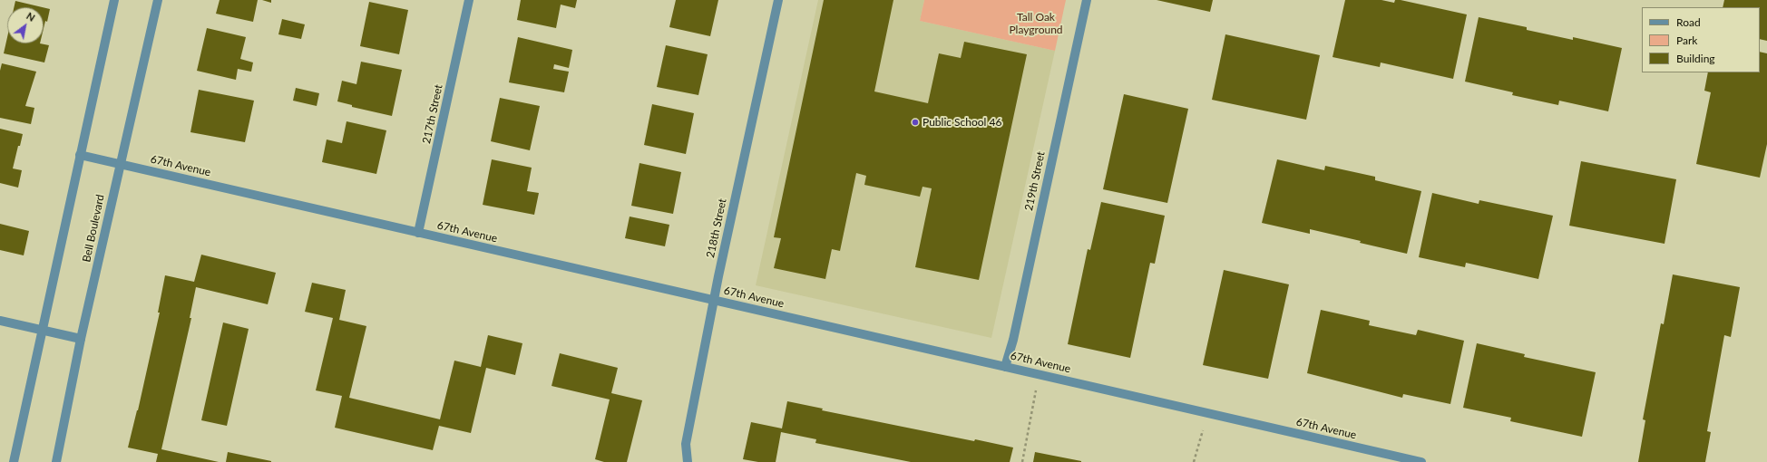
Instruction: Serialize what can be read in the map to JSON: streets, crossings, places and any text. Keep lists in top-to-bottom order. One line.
{"streets":{"street":["217th Street","67th Avenue","219th Street","Bell Boulevard","218th Street"]},"crossings":[["217th Street","67th Avenue"],["67th Avenue","219th Street"],["67th Avenue","Bell Boulevard"],["67th Avenue","218th Street"]],"parks":["Tall Oak Playground"],"places":["Public School 46"],"legend":["Road","Park","Building"],"north":"top right"}
